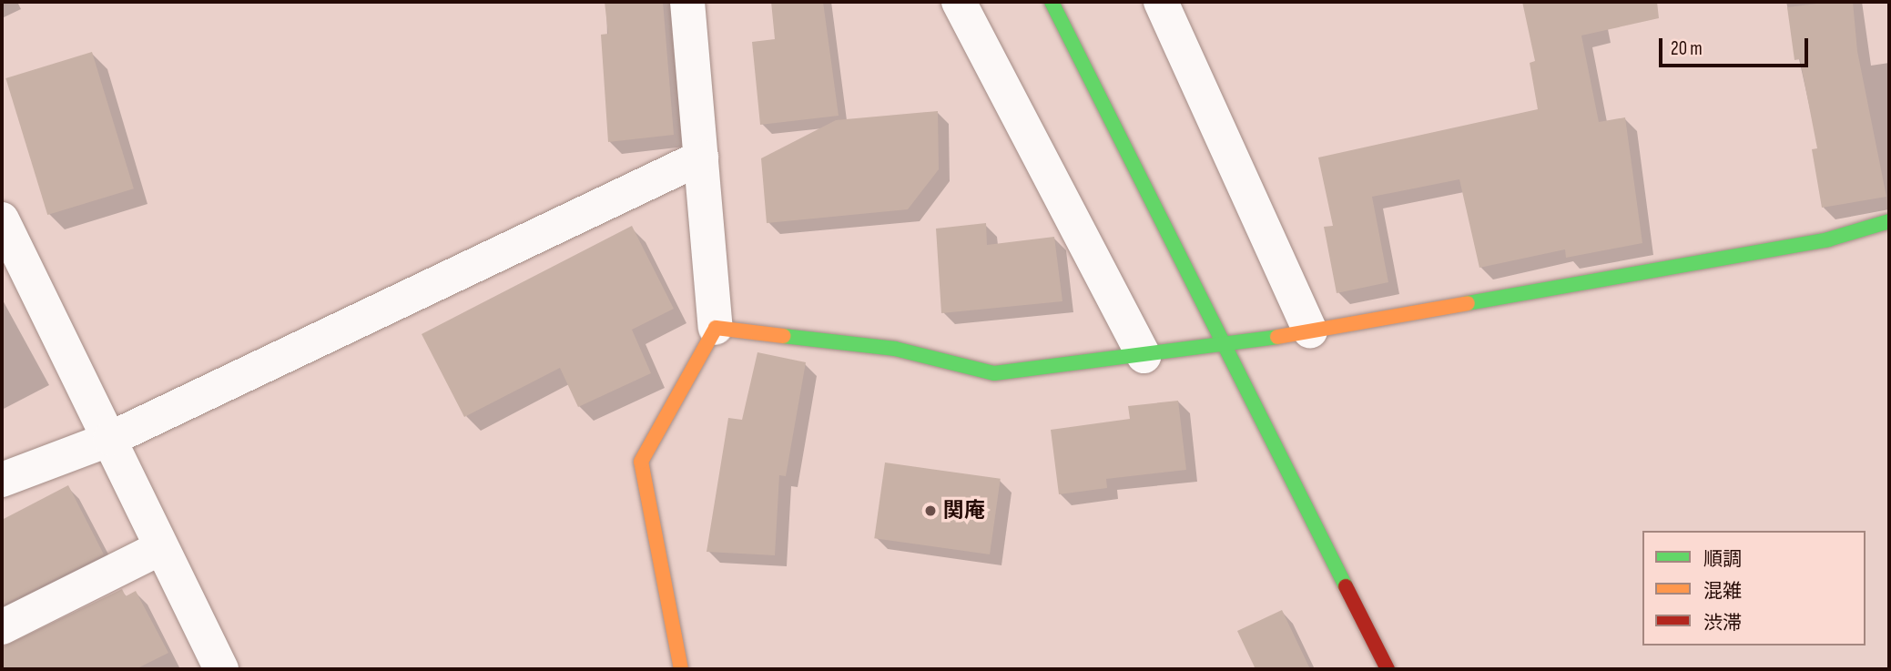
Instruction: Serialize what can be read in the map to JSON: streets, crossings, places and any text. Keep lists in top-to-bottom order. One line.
{"places":["関庵"],"legend":["順調","混雑","渋滞"],"scale_bar":"20 m"}
